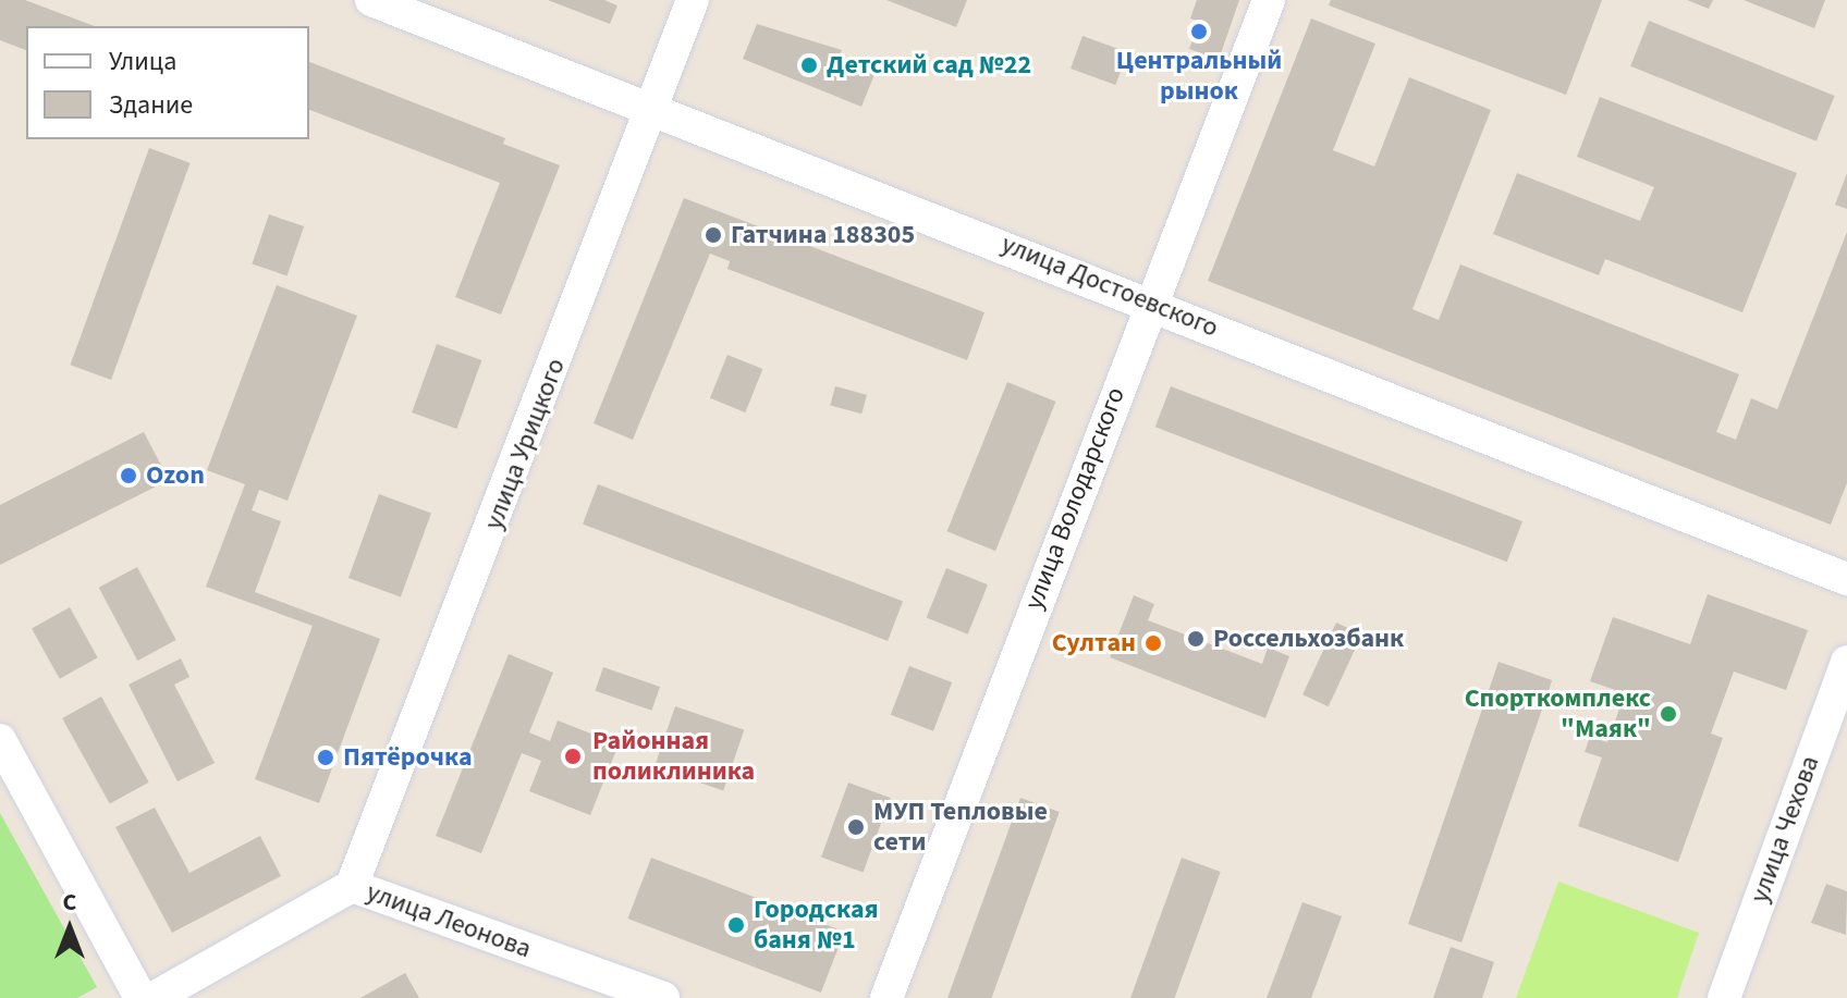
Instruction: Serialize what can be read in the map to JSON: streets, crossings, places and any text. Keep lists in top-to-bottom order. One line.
{"streets":{"street":["улица Достоевского","улица Урицкого","улица Володарского","улица Чехова","улица Леонова"]},"crossings":[["улица Достоевского","улица Урицкого"],["улица Достоевского","улица Володарского"],["улица Урицкого","улица Леонова"]],"places":["Центральный рынок","Детский сад №22","Гатчина 188305","Ozon","Россельхозбанк","Султан","Спорткомплекс \"Маяк\"","Районная поликлиника","Пятёрочка","МУП Тепловые сети","Городская баня №1"],"legend":["Улица","Здание"],"north":"top"}
